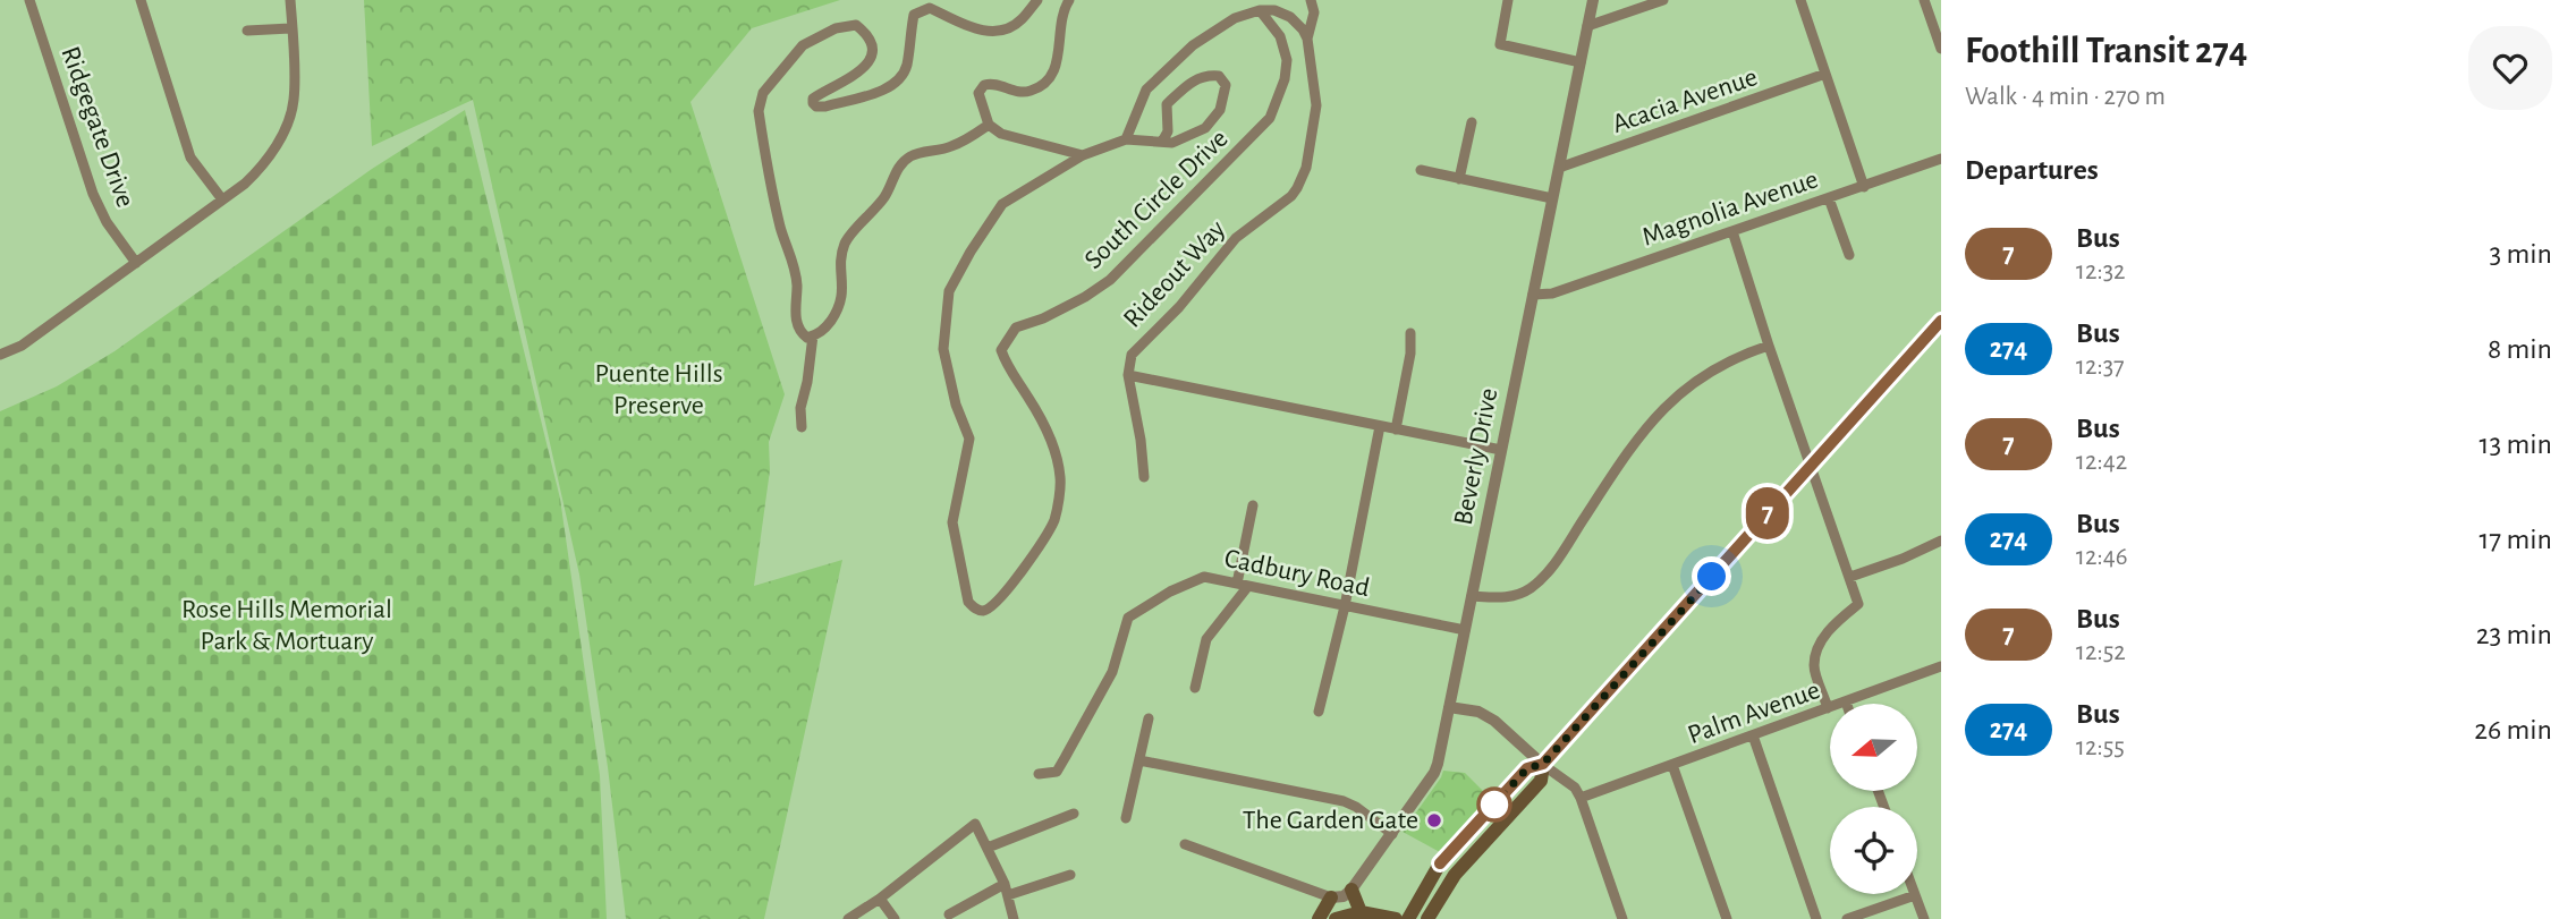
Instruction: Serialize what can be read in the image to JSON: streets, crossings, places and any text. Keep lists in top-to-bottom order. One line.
{"streets":{"street":["Acacia Avenue","Ridgegate Drive","South Circle Drive","Magnolia Avenue","Rideout Way","Beverly Drive","Cadbury Road","Palm Avenue"]},"crossings":[["Acacia Avenue","Beverly Drive"],["Magnolia Avenue","Beverly Drive"],["Beverly Drive","Cadbury Road"]],"parks":["Puente Hills Preserve","Rose Hills Memorial Park & Mortuary"],"places":["The Garden Gate"],"lines":["bus line 7"],"north":"left","page":{"on_map":"7","heading":[["Foothill Transit 274","Walk · 4 min · 270 m"],"Departures"],"list":[{"mark":"7","name":"Bus","note":"12:32","value":"3 min"},{"mark":"274","name":"Bus","note":"12:37","value":"8 min"},{"mark":"7","name":"Bus","note":"12:42","value":"13 min"},{"mark":"274","name":"Bus","note":"12:46","value":"17 min"},{"mark":"7","name":"Bus","note":"12:52","value":"23 min"},{"mark":"274","name":"Bus","note":"12:55","value":"26 min"}]}}
